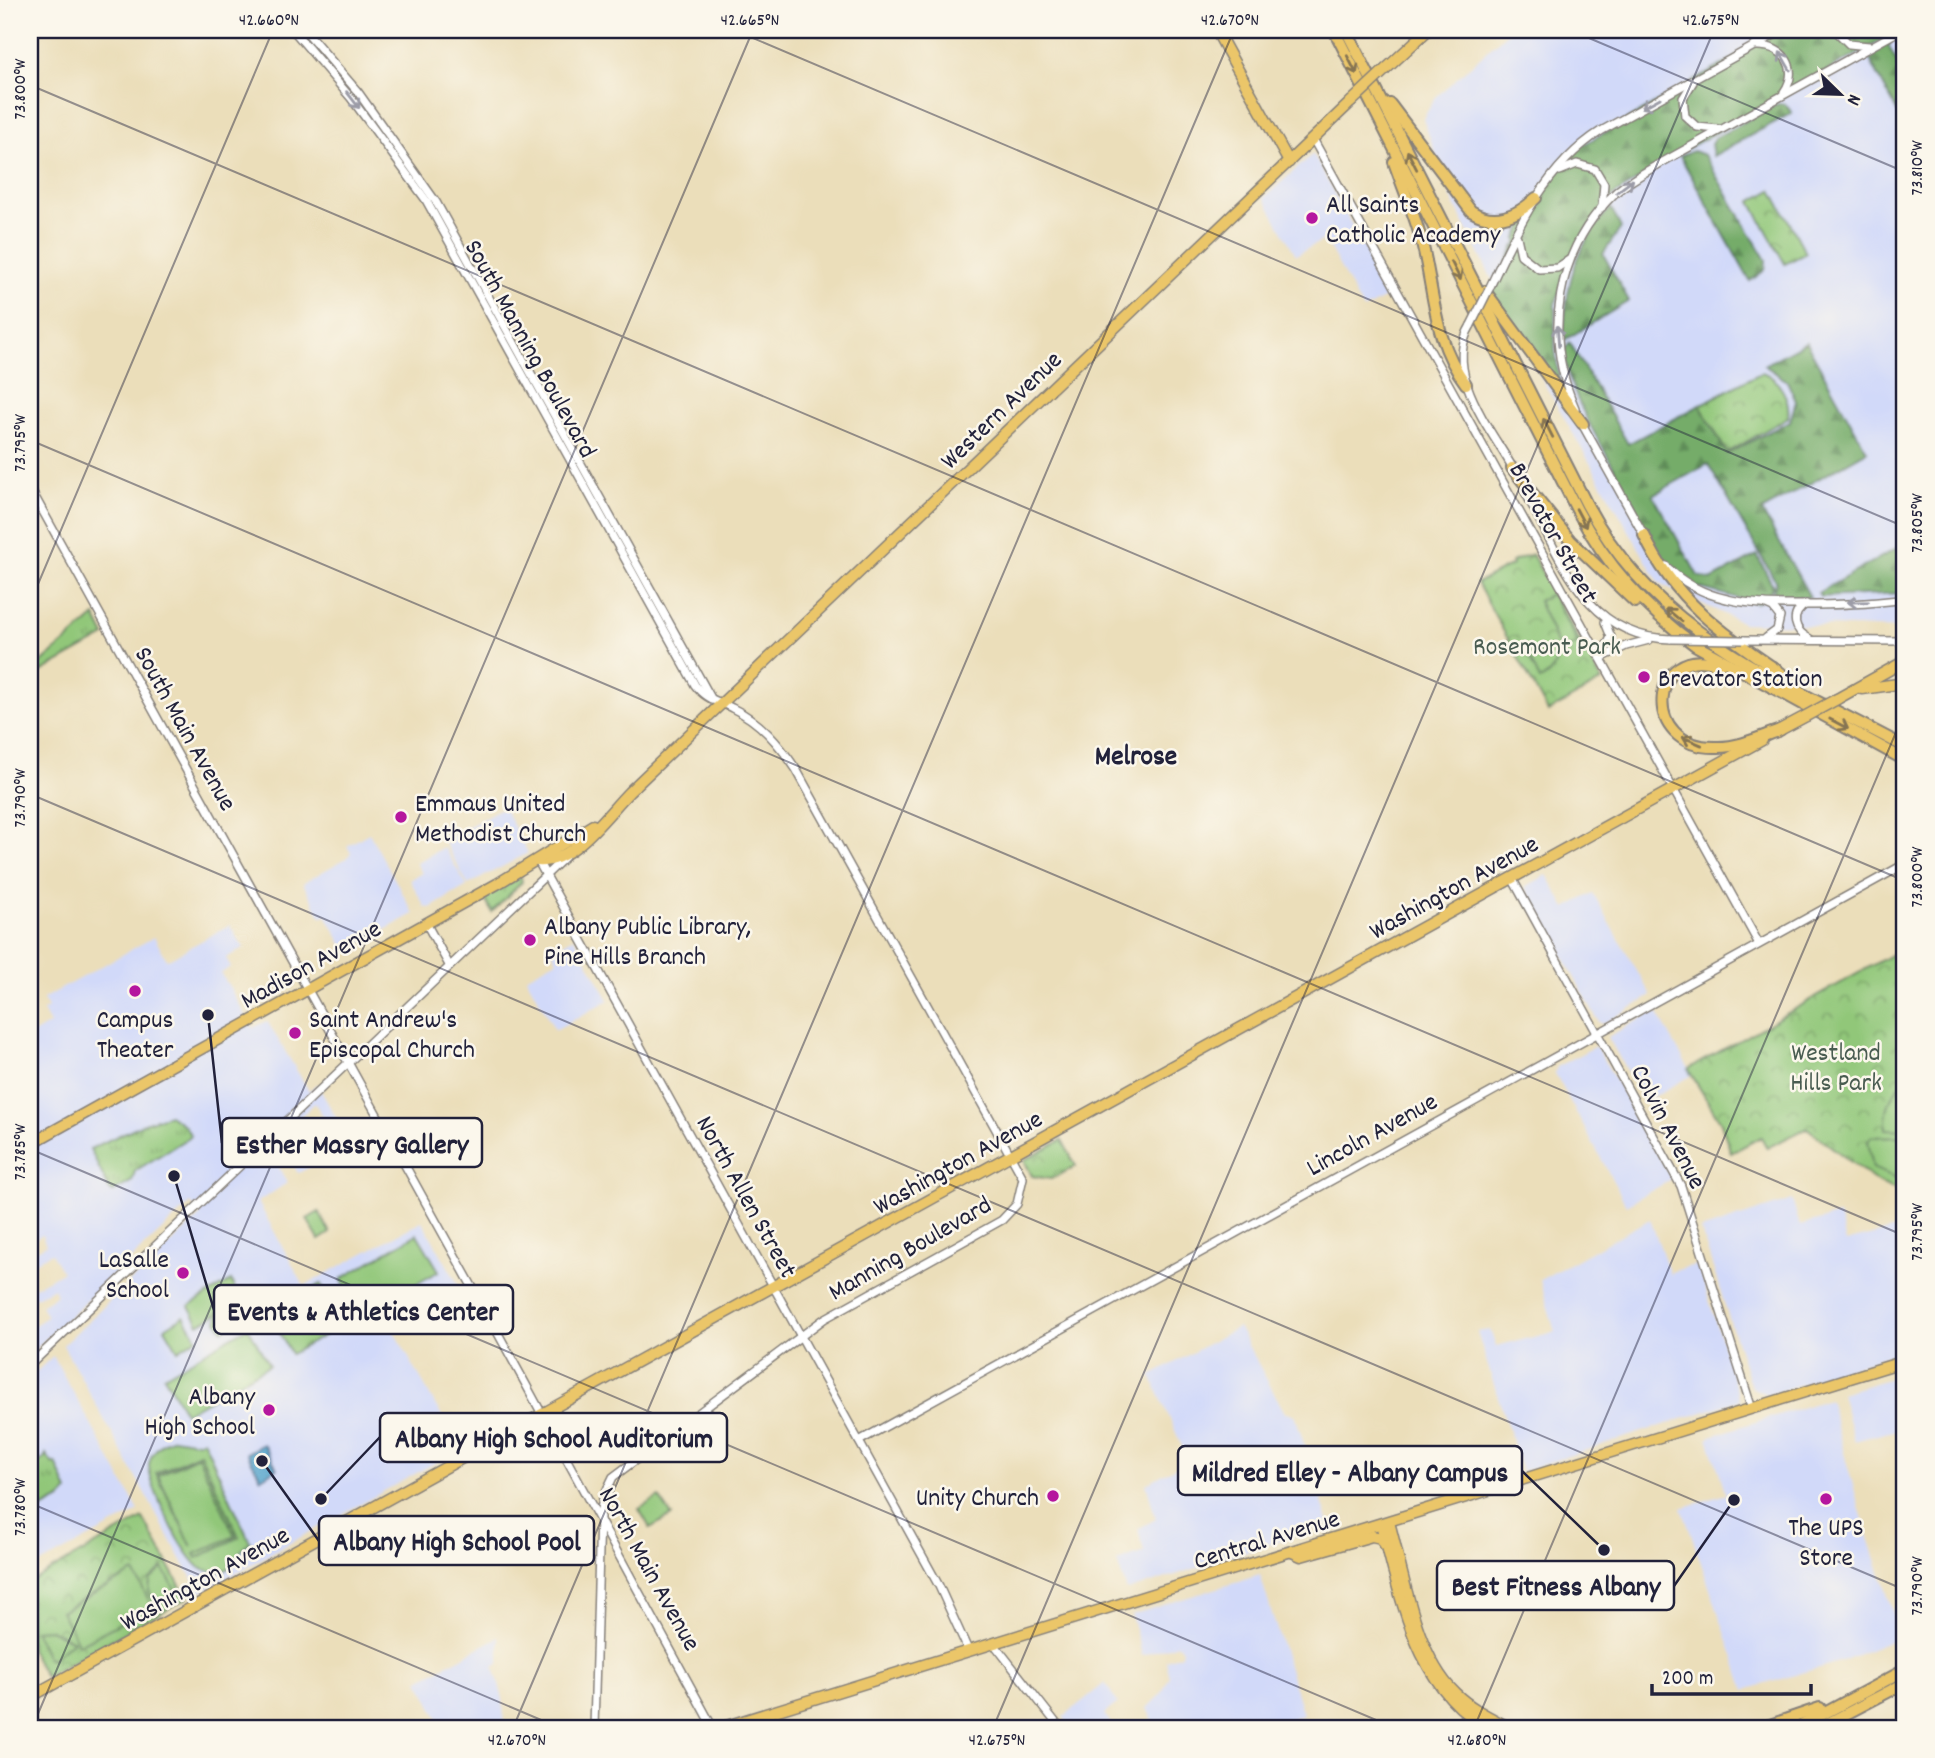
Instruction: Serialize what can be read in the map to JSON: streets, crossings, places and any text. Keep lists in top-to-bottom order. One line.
{"streets":{"main road":["Western Avenue","Washington Avenue","Madison Avenue","Central Avenue"],"street":["South Manning Boulevard","Brevator Street","South Main Avenue","Colvin Avenue","Lincoln Avenue","North Allen Street","Manning Boulevard","North Main Avenue"]},"crossings":[["South Manning Boulevard","Western Avenue"],["South Manning Boulevard","Manning Boulevard"],["Western Avenue","Brevator Street"],["Western Avenue","Madison Avenue"],["Western Avenue","North Allen Street"],["Western Avenue","Manning Boulevard"],["Western Avenue","North Main Avenue"],["Brevator Street","Washington Avenue"],["Brevator Street","Lincoln Avenue"],["South Main Avenue","Madison Avenue"],["South Main Avenue","North Main Avenue"],["Washington Avenue","Colvin Avenue"],["Washington Avenue","North Allen Street"],["Washington Avenue","Manning Boulevard"],["Washington Avenue","North Main Avenue"],["Madison Avenue","North Allen Street"],["Madison Avenue","North Main Avenue"],["Colvin Avenue","Lincoln Avenue"],["Colvin Avenue","Central Avenue"],["Lincoln Avenue","North Allen Street"],["North Allen Street","Manning Boulevard"],["North Allen Street","Central Avenue"],["Manning Boulevard","North Main Avenue"]],"districts":["Melrose"],"parks":["Rosemont Park","Westland Hills Park"],"places":["All Saints Catholic Academy","Brevator Station","Emmaus United Methodist Church","Albany Public Library, Pine Hills Branch","Campus Theater","Esther Massry Gallery","Saint Andrew's Episcopal Church","Events & Athletics Center","LaSalle School","Albany High School","Albany High School Pool","Unity Church","Albany High School Auditorium","The UPS Store","Best Fitness Albany","Mildred Elley - Albany Campus"],"scale_bar":"200 m","north":"bottom right","coordinates":["42.660°N","42.665°N","42.670°N","42.675°N","73.800°W","73.810°W","73.795°W","73.805°W","73.790°W","73.785°W","73.780°W","42.680°N"]}
